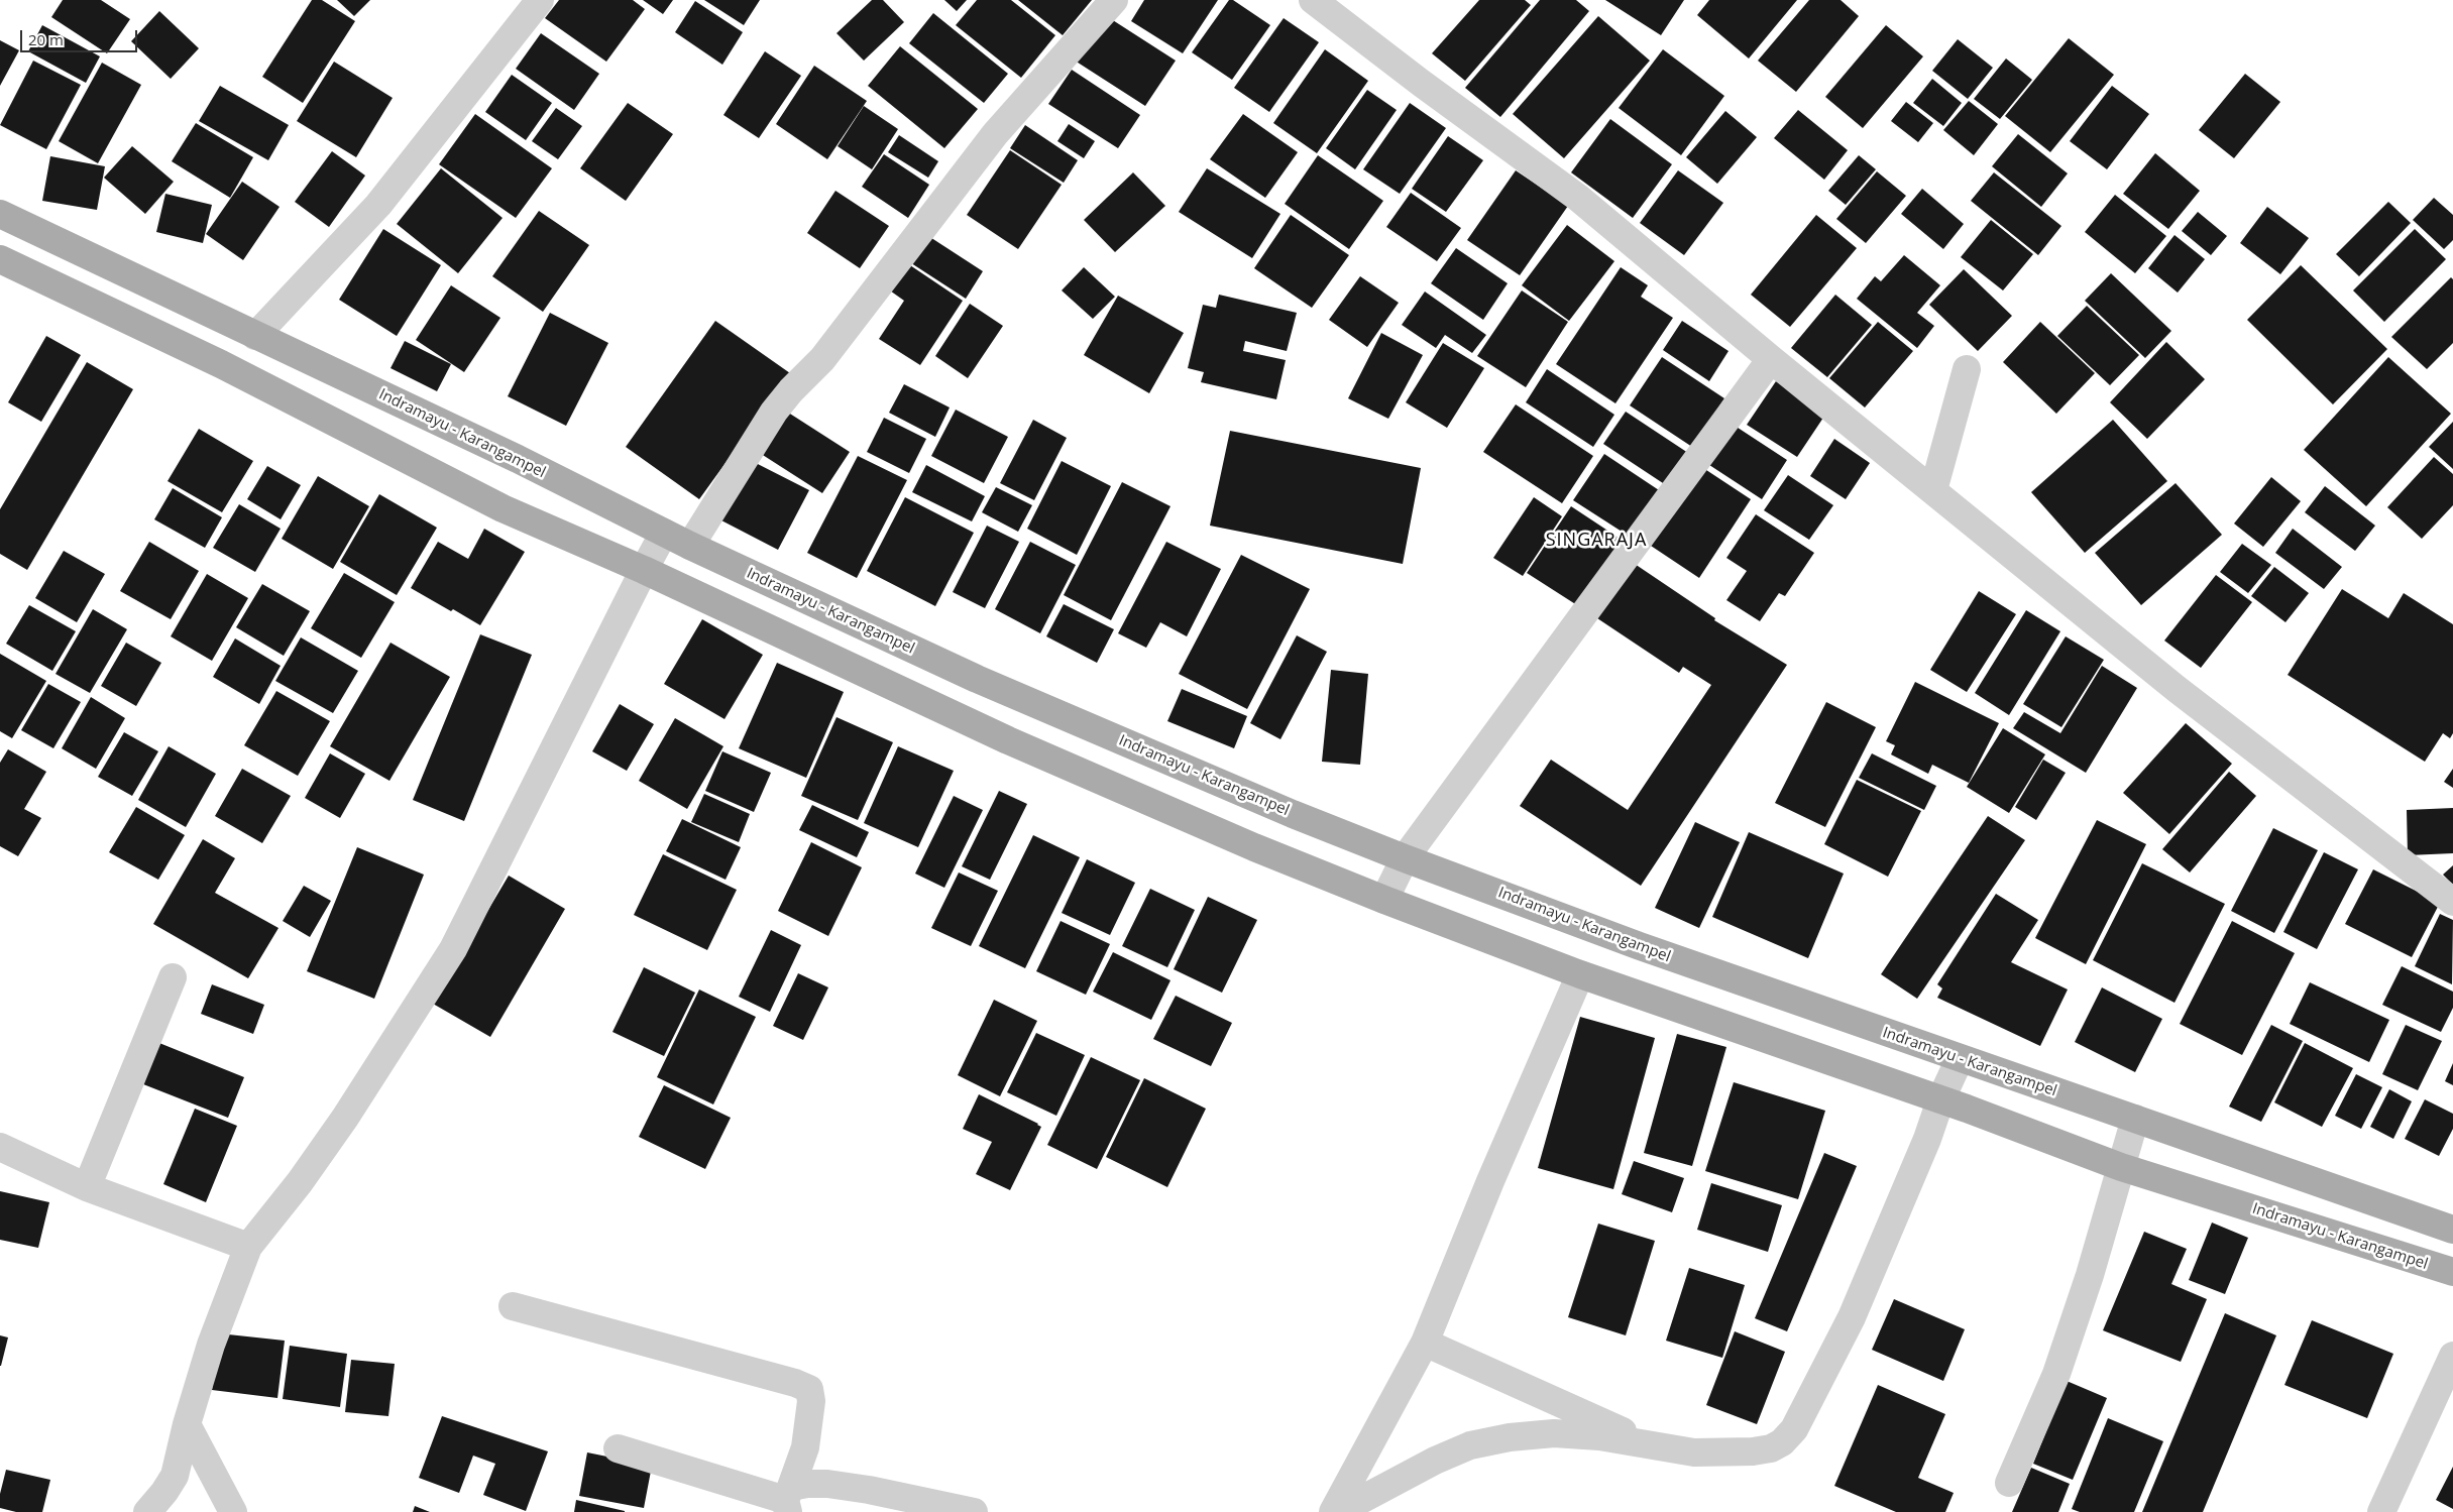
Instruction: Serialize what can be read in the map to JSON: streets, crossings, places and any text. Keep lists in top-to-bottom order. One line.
{"streets":{"main road":["Indramayu - Karangampel"]},"districts":["SINGARAJA"],"scale_bar":"20 m"}
